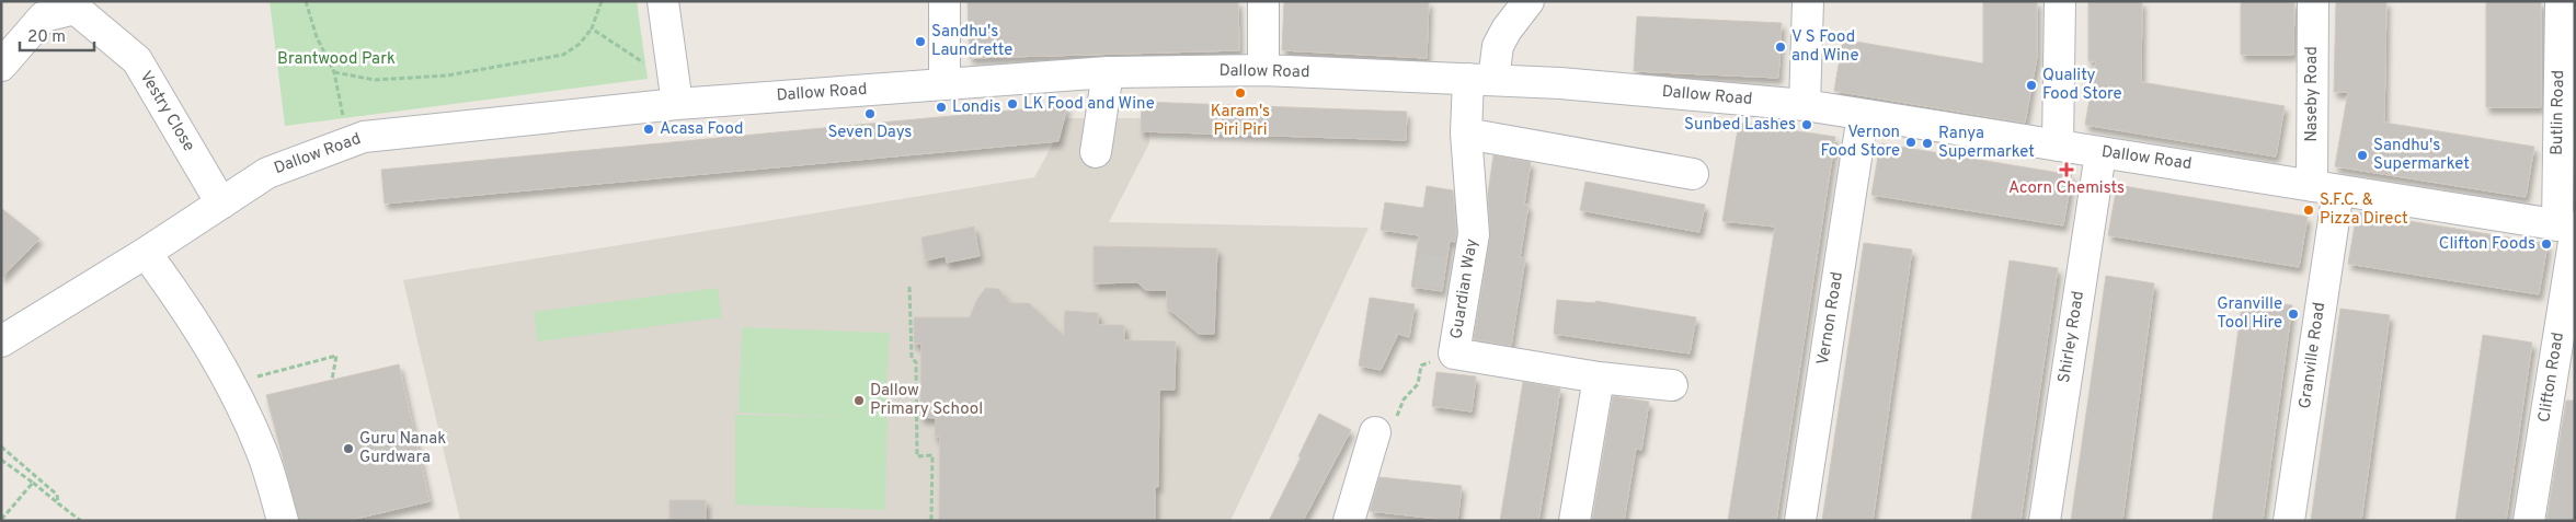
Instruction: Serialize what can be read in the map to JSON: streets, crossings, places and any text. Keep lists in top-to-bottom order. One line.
{"streets":{"street":["Dallow Road","Naseby Road","Vestry Close","Butlin Road","Guardian Way","Vernon Road","Shirley Road","Granville Road","Clifton Road"]},"crossings":[["Dallow Road","Naseby Road"],["Dallow Road","Vestry Close"],["Dallow Road","Butlin Road"],["Dallow Road","Guardian Way"],["Dallow Road","Vernon Road"],["Dallow Road","Shirley Road"],["Dallow Road","Granville Road"],["Dallow Road","Clifton Road"],["Naseby Road","Granville Road"],["Butlin Road","Clifton Road"]],"parks":["Brantwood Park"],"places":{"other":["Sandhu's Laundrette","V S Food and Wine","Quality Food Store","Karam's Piri Piri","LK Food and Wine","Londis","Seven Days","Sunbed Lashes","Acasa Food","Vernon Food Store","Ranya Supermarket","Sandhu's Supermarket","S.F.C. & Pizza Direct","Clifton Foods","Granville Tool Hire","Dallow Primary School","Guru Nanak Gurdwara"],"health":["Acorn Chemists"]},"scale_bar":"20 m"}
